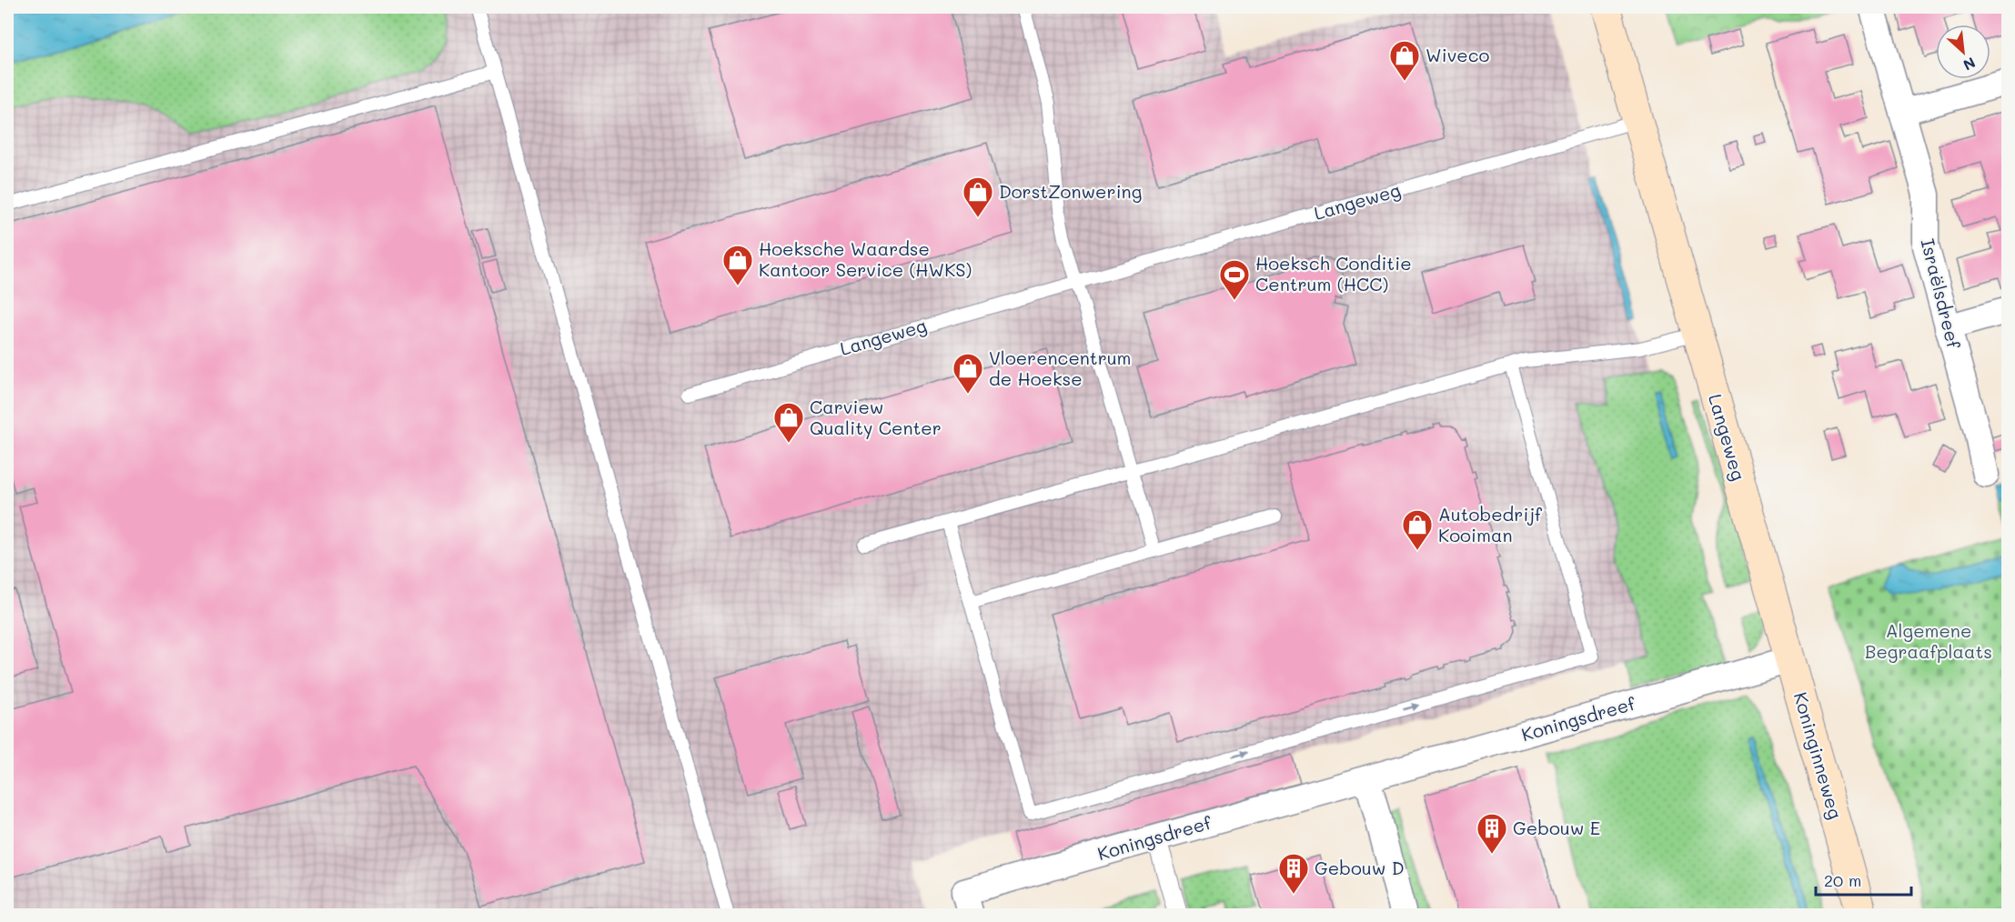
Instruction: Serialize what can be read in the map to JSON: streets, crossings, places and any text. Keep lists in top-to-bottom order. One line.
{"streets":{"main road":["Langeweg","Koninginneweg"],"street":["Israëlsdreef","Koningsdreef"]},"crossings":[["Langeweg","Koninginneweg"],["Koningsdreef","Koninginneweg"]],"parks":["Algemene Begraafplaats"],"places":{"shop":["Wiveco","DorstZonwering","Hoeksche Waardse Kantoor Service (HWKS)","Vloerencentrum de Hoekse","Carview Quality Center","Autobedrijf Kooiman"],"sports":["Hoeksch Conditie Centrum (HCC)"],"building":["Gebouw E","Gebouw D"]},"scale_bar":"20 m","north":"bottom right"}
